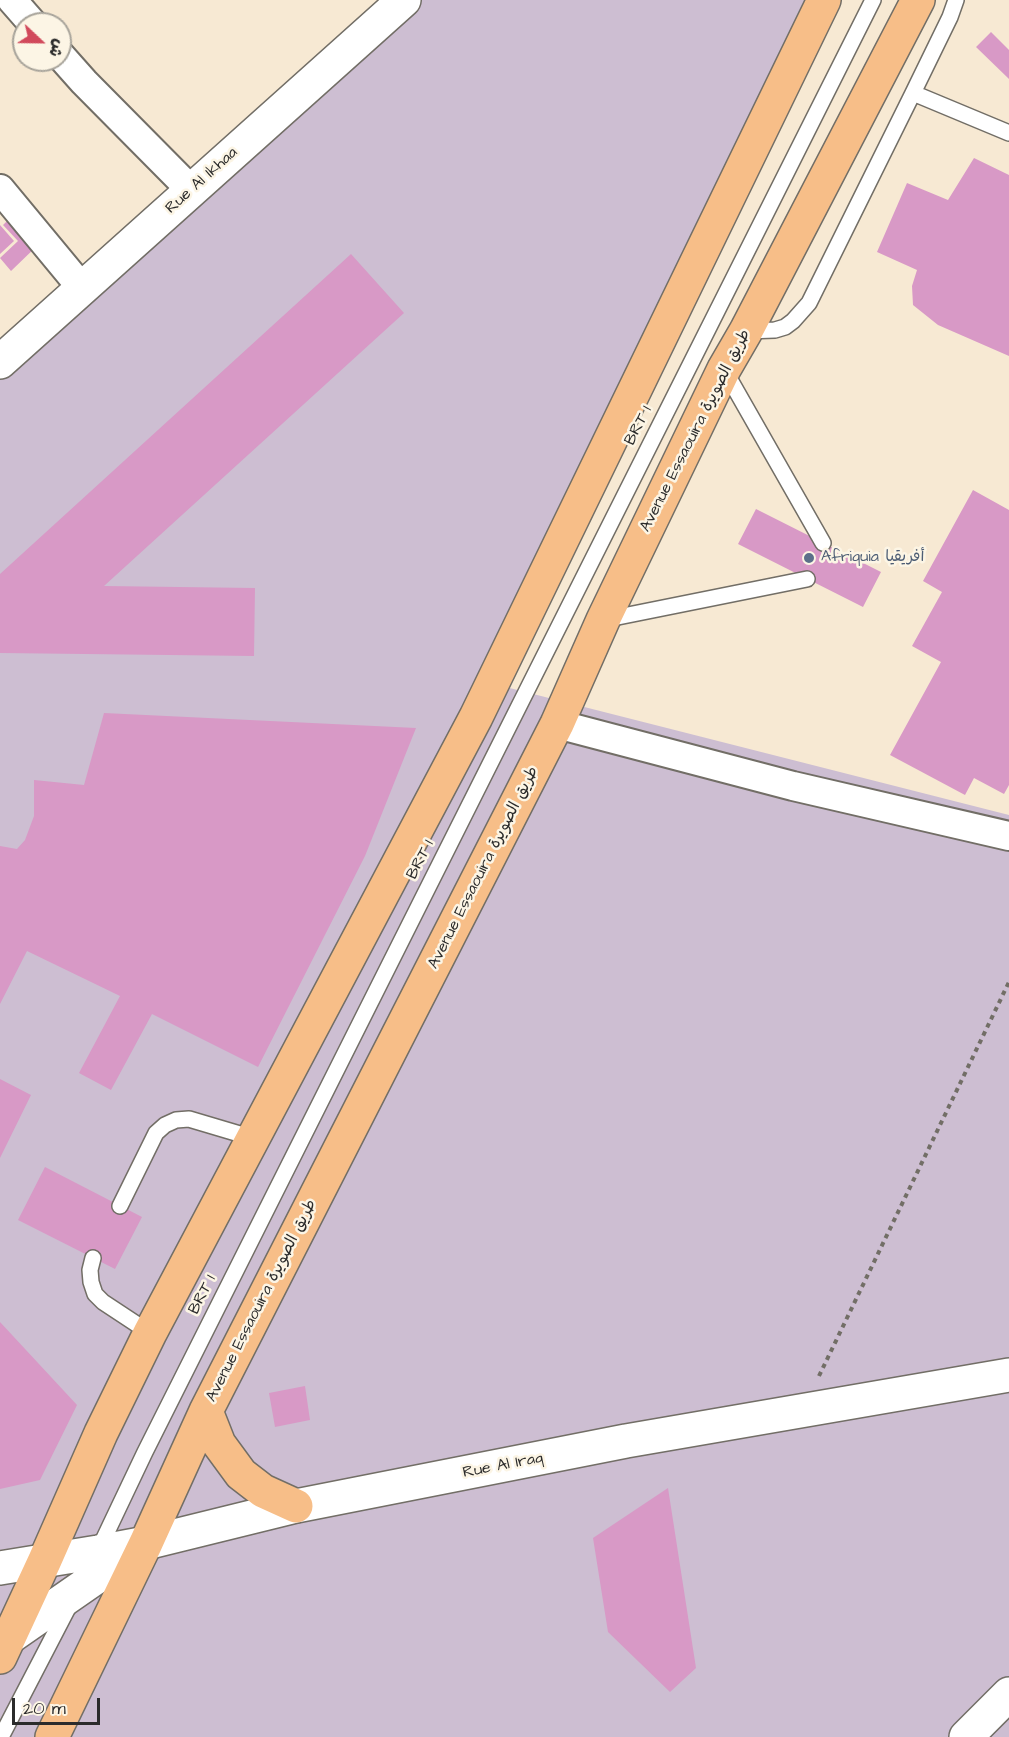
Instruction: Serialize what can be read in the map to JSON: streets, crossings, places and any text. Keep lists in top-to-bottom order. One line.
{"streets":{"main road":["Avenue Essaouira طريق الصويرة"],"street":["Rue Al Ikhaa","Rue Al Iraq"],"lane":["BRT 1"]},"crossings":[["BRT 1","Rue Al Iraq"],["Avenue Essaouira طريق الصويرة","Rue Al Iraq"]],"places":["Afriquia أفريقيا"],"scale_bar":"20 m","north":"right"}
